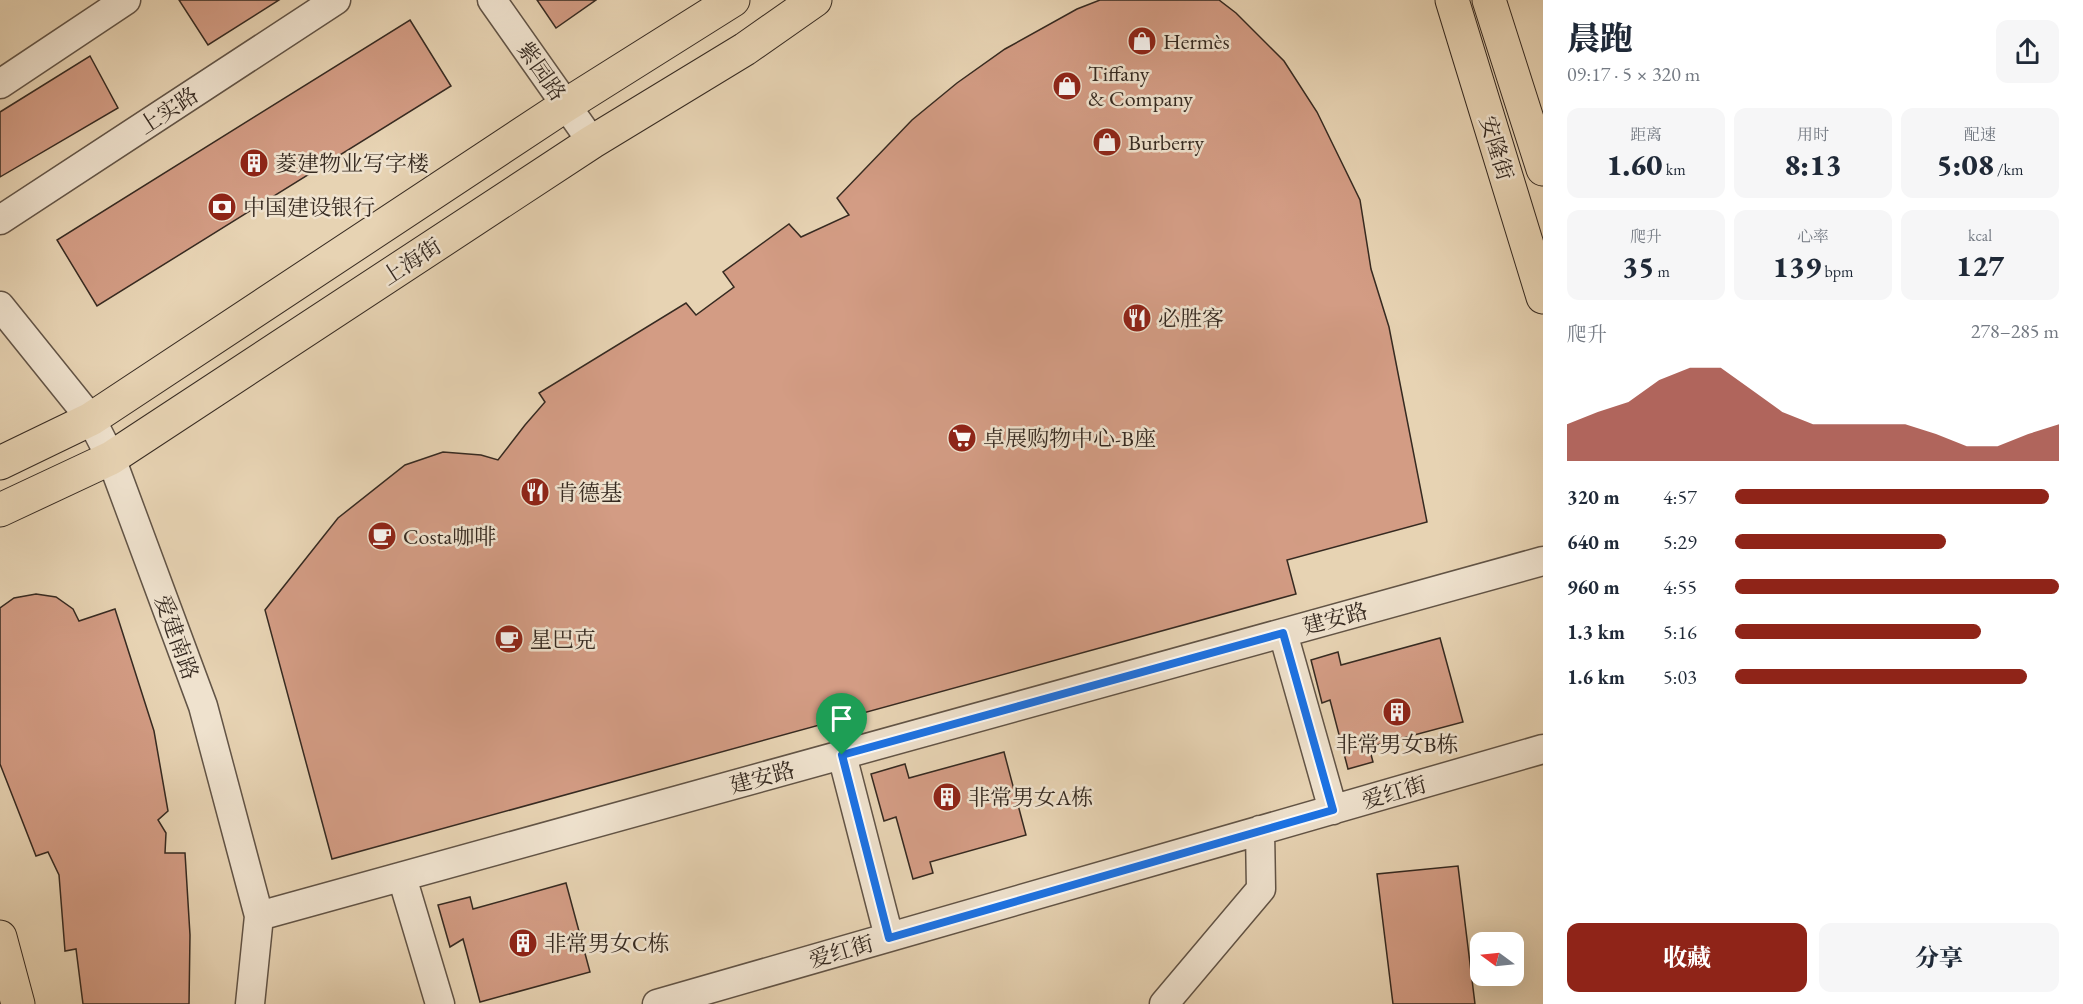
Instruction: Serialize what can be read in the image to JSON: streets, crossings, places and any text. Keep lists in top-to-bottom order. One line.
{"streets":{"main road":["安隆街","上海街"],"street":["紫园路","上实路","建安路","爱建南路","爱红街"]},"crossings":[["紫园路","上海街"],["上海街","爱建南路"],["建安路","爱建南路"]],"places":{"shop":["Hermès","Tiffany & Company","Burberry"],"building":["菱建物业写字楼","非常男女B栋","非常男女A栋","非常男女C栋"],"bank":["中国建设银行"],"restaurant":["必胜客","肯德基"],"supermarket":["卓展购物中心-B座"],"cafe":["Costa咖啡","星巴克"]},"north":"left","page":{"heading":["晨跑","09:17 · 5 × 320 m"],"stats":[["距离","1.60 km"],["用时","8:13"],["配速","5:08 /km"],["爬升","35 m"],["心率","139 bpm"],["kcal","127"]],"chart":["爬升","278–285 m"],"list":[{"name":"320 m","note":"4:57"},{"name":"640 m","note":"5:29"},{"name":"960 m","note":"4:55"},{"name":"1.3 km","note":"5:16"},{"name":"1.6 km","note":"5:03"}],"buttons":["收藏","分享"]}}
